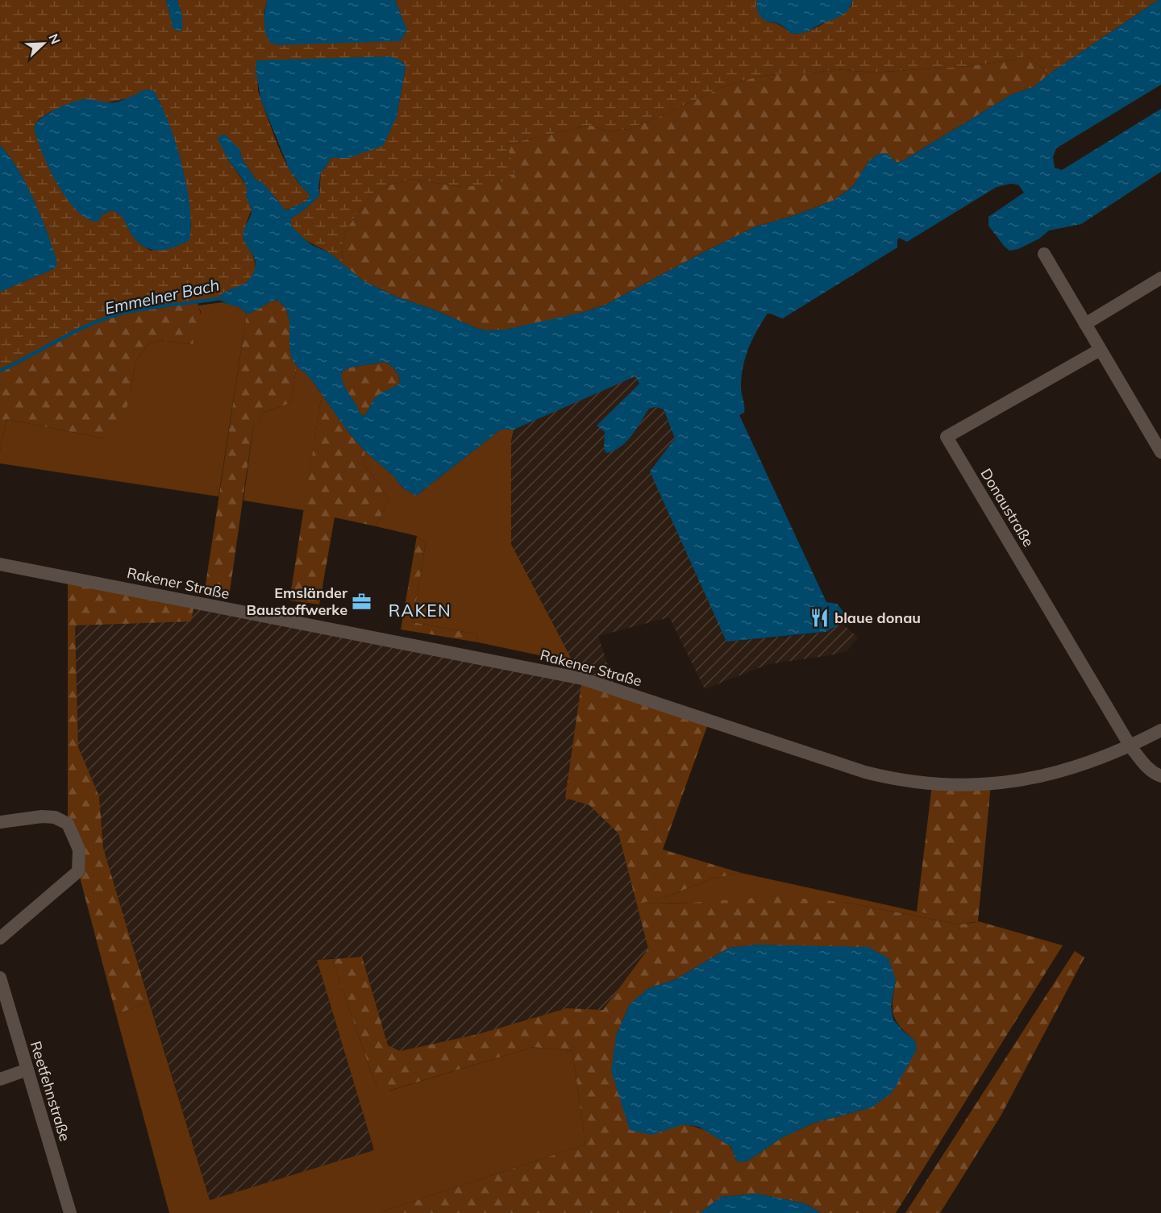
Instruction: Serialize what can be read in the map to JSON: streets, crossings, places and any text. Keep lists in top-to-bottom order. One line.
{"streets":{"street":["Donaustraße","Rakener Straße","Reetfehnstraße"]},"crossings":[["Donaustraße","Rakener Straße"]],"districts":["RAKEN"],"water":["Emmelner Bach"],"places":{"office":["Emsländer Baustoffwerke"],"restaurant":["blaue donau"]},"north":"top right"}
